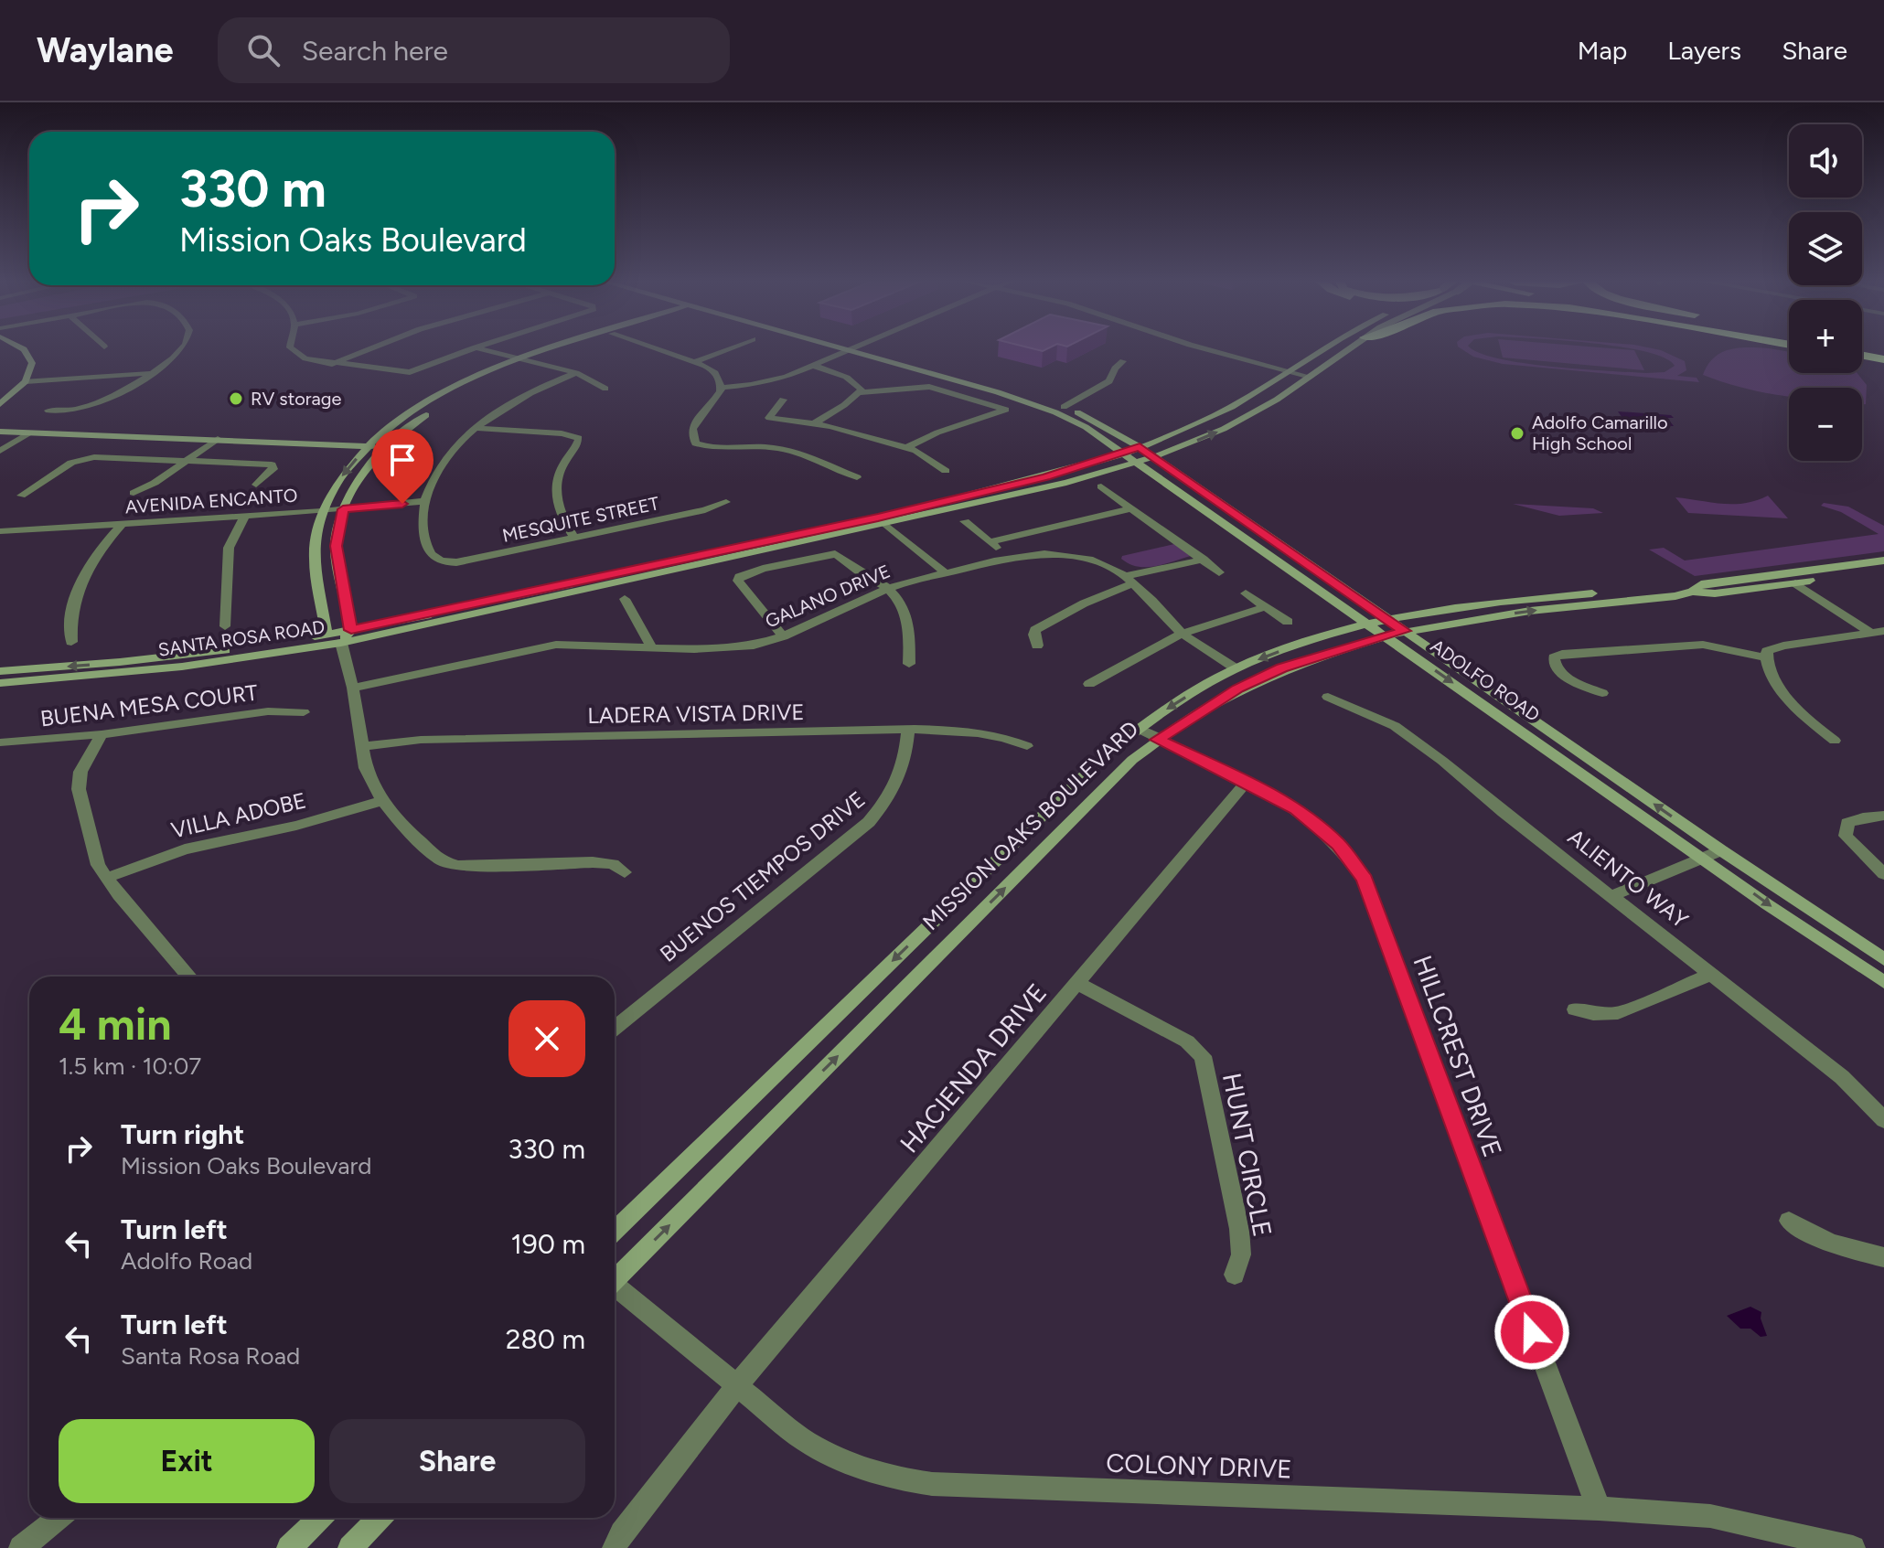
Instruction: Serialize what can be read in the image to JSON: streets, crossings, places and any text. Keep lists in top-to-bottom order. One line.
{"streets":{"main road":["SANTA ROSA ROAD","ADOLFO ROAD","MISSION OAKS BOULEVARD"],"street":["AVENIDA ENCANTO","MESQUITE STREET","GALANO DRIVE","BUENA MESA COURT","LADERA VISTA DRIVE","VILLA ADOBE","BUENOS TIEMPOS DRIVE","ALIENTO WAY","HILLCREST DRIVE","HACIENDA DRIVE","HUNT CIRCLE","COLONY DRIVE"]},"crossings":[["AVENIDA ENCANTO","MESQUITE STREET"],["GALANO DRIVE","MISSION OAKS BOULEVARD"],["SANTA ROSA ROAD","ADOLFO ROAD"],["ADOLFO ROAD","MISSION OAKS BOULEVARD"],["LADERA VISTA DRIVE","BUENOS TIEMPOS DRIVE"],["MISSION OAKS BOULEVARD","HILLCREST DRIVE"],["HILLCREST DRIVE","HACIENDA DRIVE"],["HILLCREST DRIVE","COLONY DRIVE"],["HACIENDA DRIVE","HUNT CIRCLE"],["HACIENDA DRIVE","COLONY DRIVE"]],"places":["RV storage","Adolfo Camarillo High School"],"page":{"header":"Waylane","search":"Search here","nav":["Map","Layers","Share"],"map_buttons":["+","−"],"turn":["330 m","Mission Oaks Boulevard"],"heading":["4 min","1.5 km · 10:07"],"list":[{"name":"Turn right","note":"Mission Oaks Boulevard","value":"330 m"},{"name":"Turn left","note":"Adolfo Road","value":"190 m"},{"name":"Turn left","note":"Santa Rosa Road","value":"280 m"}],"buttons":["Exit","Share"]}}
